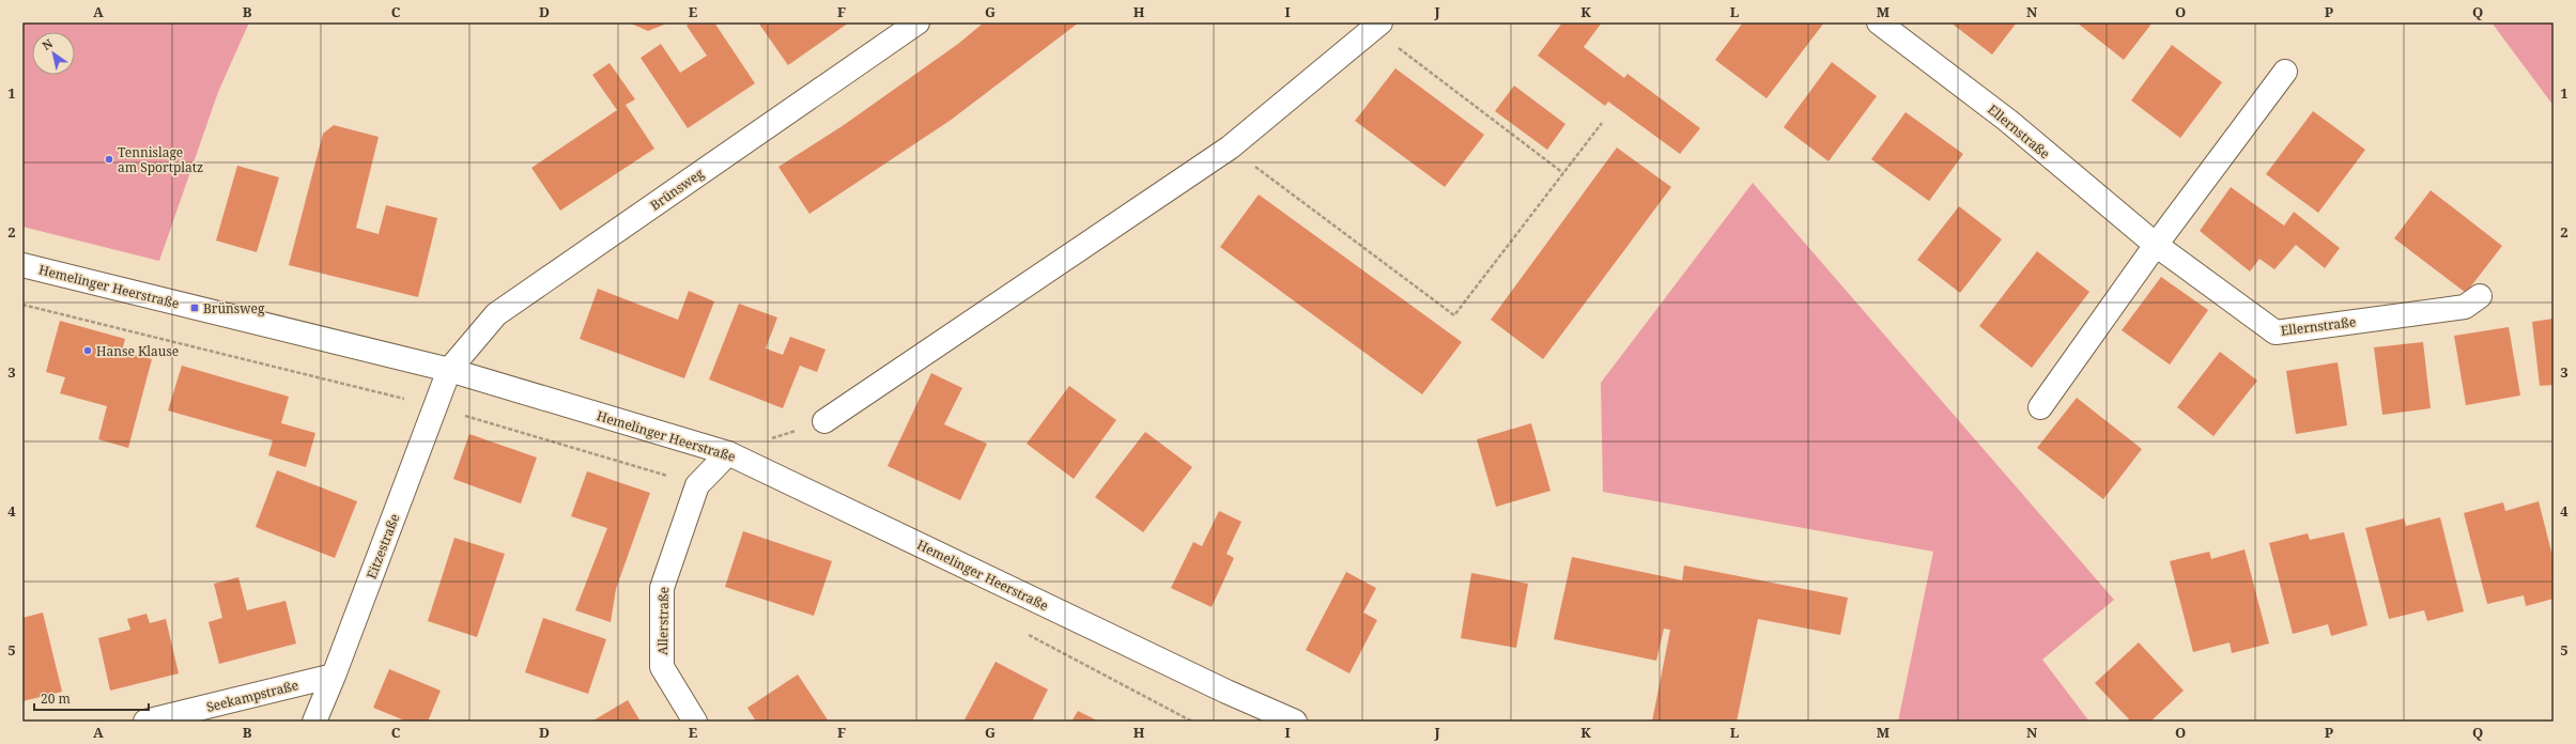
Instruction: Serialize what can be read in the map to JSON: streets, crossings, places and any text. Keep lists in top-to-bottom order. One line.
{"streets":{"street":["Ellernstraße","Brünsweg","Hemelinger Heerstraße","Eitzestraße","Allerstraße","Seekampstraße"]},"crossings":[["Brünsweg","Hemelinger Heerstraße"],["Brünsweg","Eitzestraße"],["Hemelinger Heerstraße","Eitzestraße"],["Hemelinger Heerstraße","Allerstraße"],["Eitzestraße","Seekampstraße"]],"places":{"other":["Tennislage am Sportplatz","Hanse Klause"],"transit":["Brünsweg"]},"scale_bar":"20 m","north":"top left","grid":{"columns":["A","B","C","D","E","F","G","H","I","J","K","L","M","N","O","P","Q"],"rows":["1","2","3","4","5"]}}
